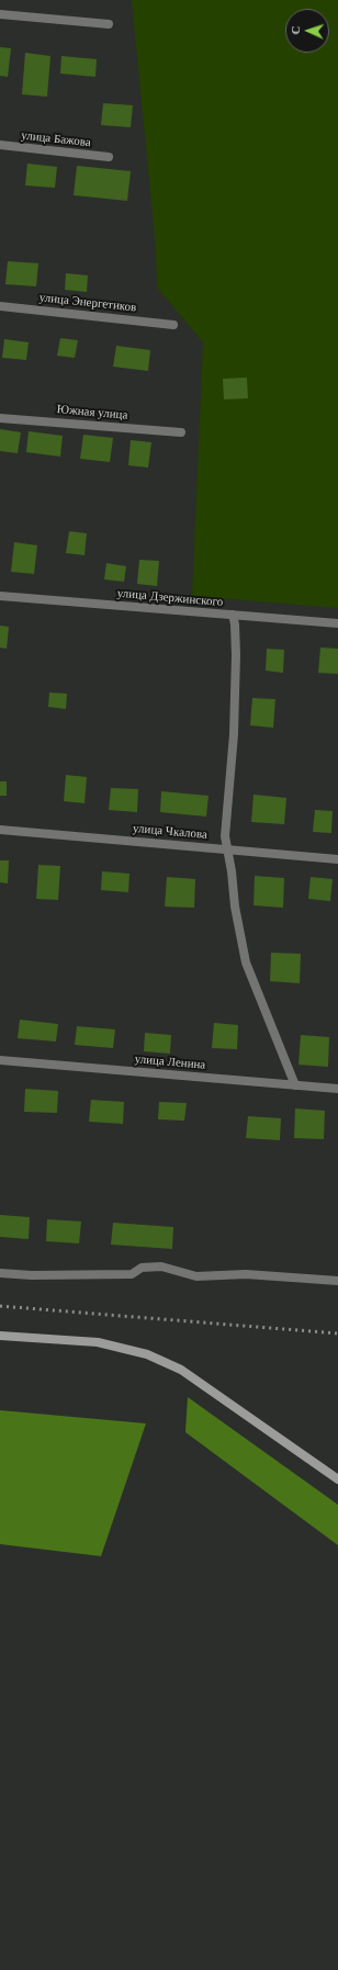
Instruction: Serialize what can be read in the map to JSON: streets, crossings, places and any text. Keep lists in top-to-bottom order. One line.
{"streets":{"street":["улица Бажова","улица Энергетиков","Южная улица","улица Дзержинского","улица Чкалова","улица Ленина"]},"north":"left"}
